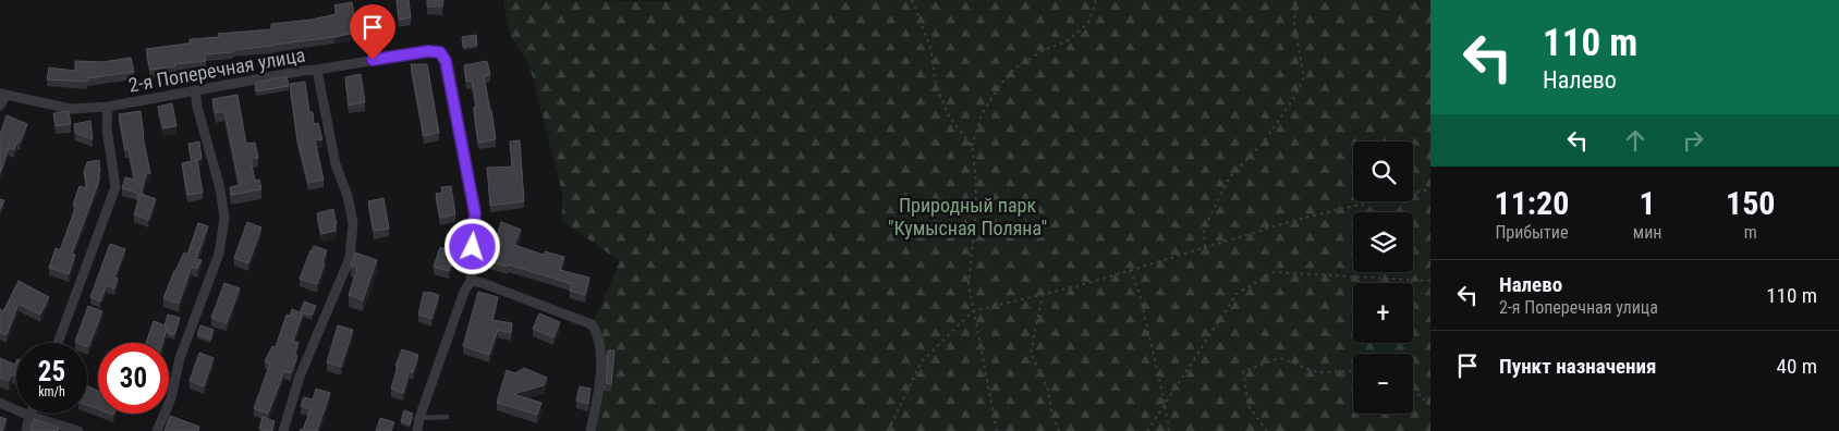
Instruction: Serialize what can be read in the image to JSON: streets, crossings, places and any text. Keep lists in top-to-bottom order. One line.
{"streets":{"street":["2-я Поперечная улица"]},"parks":["Природный парк \"Кумысная Поляна\""],"page":{"turn":["110 m","Налево"],"map_buttons":["+","−"],"eta":["11:20","Прибытие","1","мин","150","m"],"list":[{"name":"Налево","note":"2-я Поперечная улица","value":"110 m"},{"name":"Пункт назначения","value":"40 m"}],"speed":"25 km/h","limit":"30"}}
